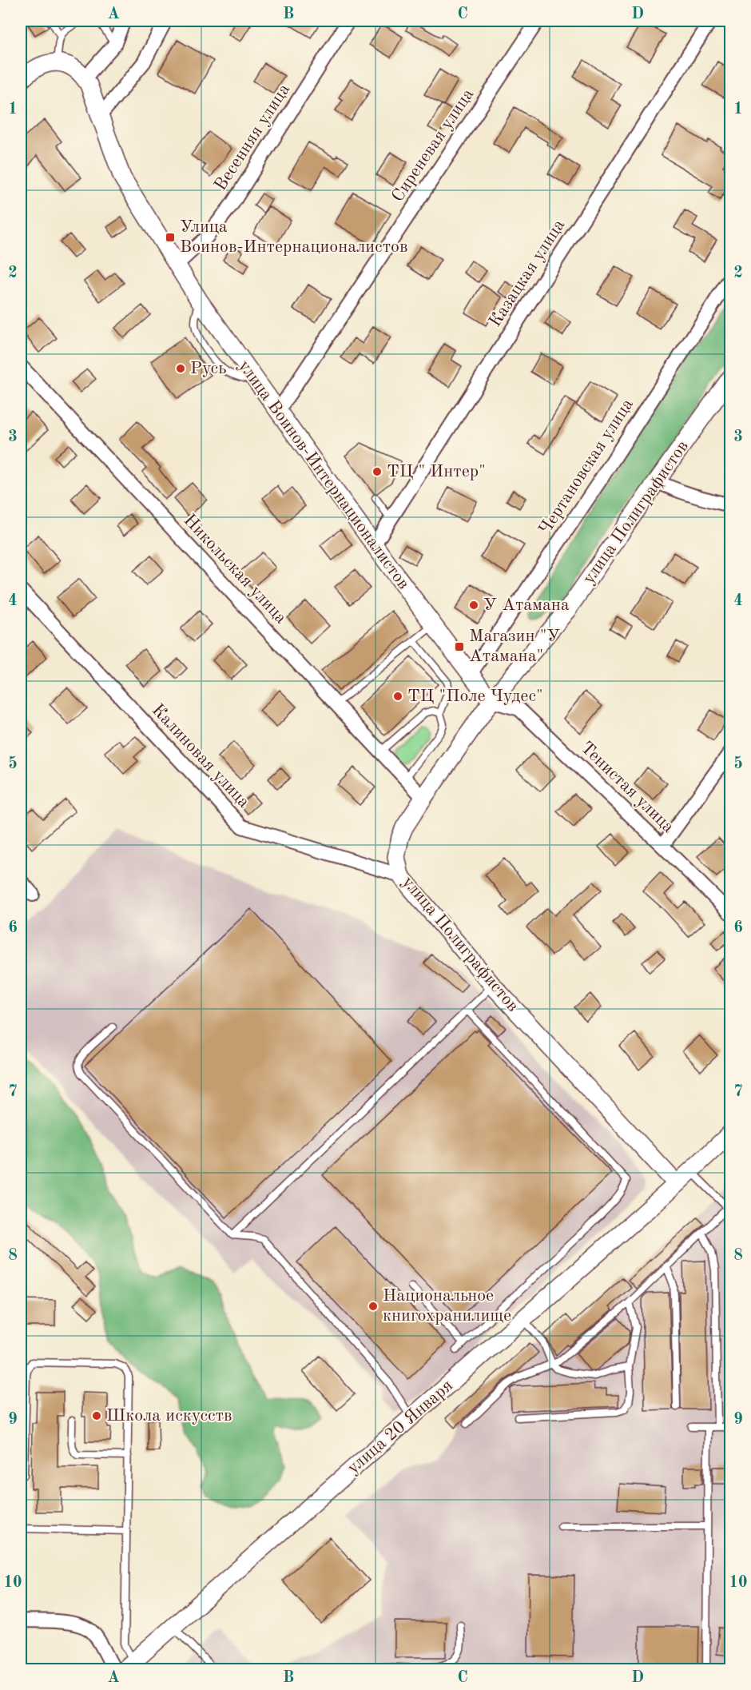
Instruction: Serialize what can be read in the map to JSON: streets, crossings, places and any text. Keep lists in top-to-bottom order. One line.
{"streets":{"street":["Весенняя улица","Сиреневая улица","Казацкая улица","Чертановская улица","улица Воинов-Интернационалистов","улица Полиграфистов","Никольская улица","Калиновая улица","Тенистая улица","улица 20 Января"]},"crossings":[["Весенняя улица","улица Воинов-Интернационалистов"],["Сиреневая улица","улица Воинов-Интернационалистов"],["Казацкая улица","улица Воинов-Интернационалистов"],["Чертановская улица","улица Воинов-Интернационалистов"],["улица Воинов-Интернационалистов","улица Полиграфистов"],["улица Воинов-Интернационалистов","Тенистая улица"],["улица Полиграфистов","Никольская улица"],["улица Полиграфистов","Калиновая улица"],["улица Полиграфистов","Тенистая улица"],["улица Полиграфистов","улица 20 Января"]],"places":{"transit":["Улица Воинов-Интернационалистов","Магазин \"У Атамана\""],"other":["Русь","ТЦ \" Интер\"","У Атамана","ТЦ \"Поле Чудес\"","Национальное книгохранилище","Школа искусств"]},"grid":{"columns":["A","B","C","D"],"rows":["1","2","3","4","5","6","7","8","9","10"]}}
